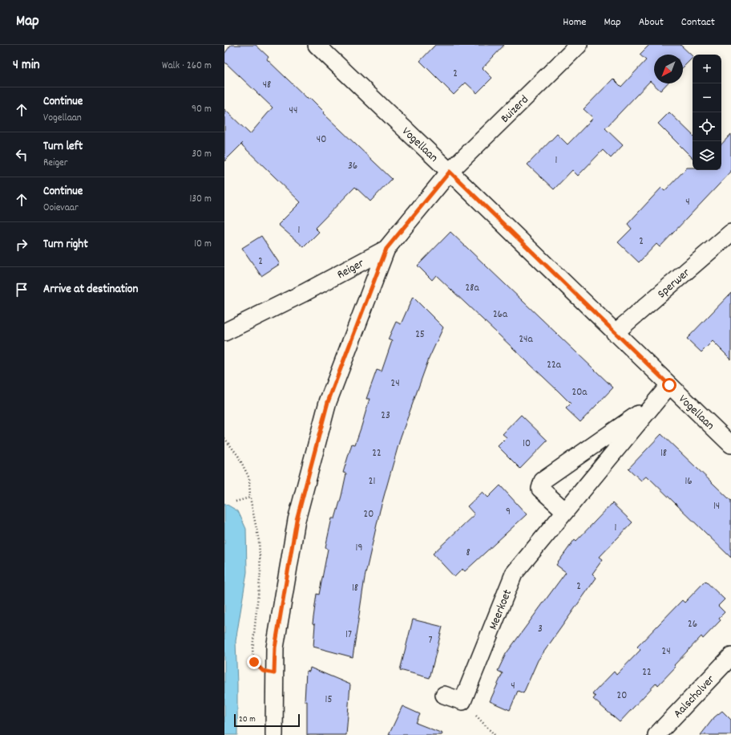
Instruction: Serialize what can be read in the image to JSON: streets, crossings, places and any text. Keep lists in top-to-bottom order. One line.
{"streets":{"street":["Buizerd","Vogellaan","Reiger","Sperwer","Meerkoet","Aalscholver"]},"crossings":[["Buizerd","Vogellaan"],["Buizerd","Reiger"],["Vogellaan","Reiger"],["Vogellaan","Sperwer"],["Vogellaan","Meerkoet"]],"house_numbers":["2","48","44","40","1","36","4","1","2","2","28a","26a","25","24a","22a","24","20a","23","10","22","18","21","16","14","9","20","1","19","8","2","18","26","3","17","7","24","22","4","20","15"],"scale_bar":"20 m","north":"bottom left","page":{"header":"Map","nav":["Home","Map","About","Contact"],"heading":["4 min","Walk · 260 m"],"map_buttons":["+","−"],"list":[["Continue","Vogellaan","90 m"],["Turn left","Reiger","30 m"],["Continue","Ooievaar","130 m"],["Turn right","10 m"],"Arrive at destination"],"scale":"20 m"}}
